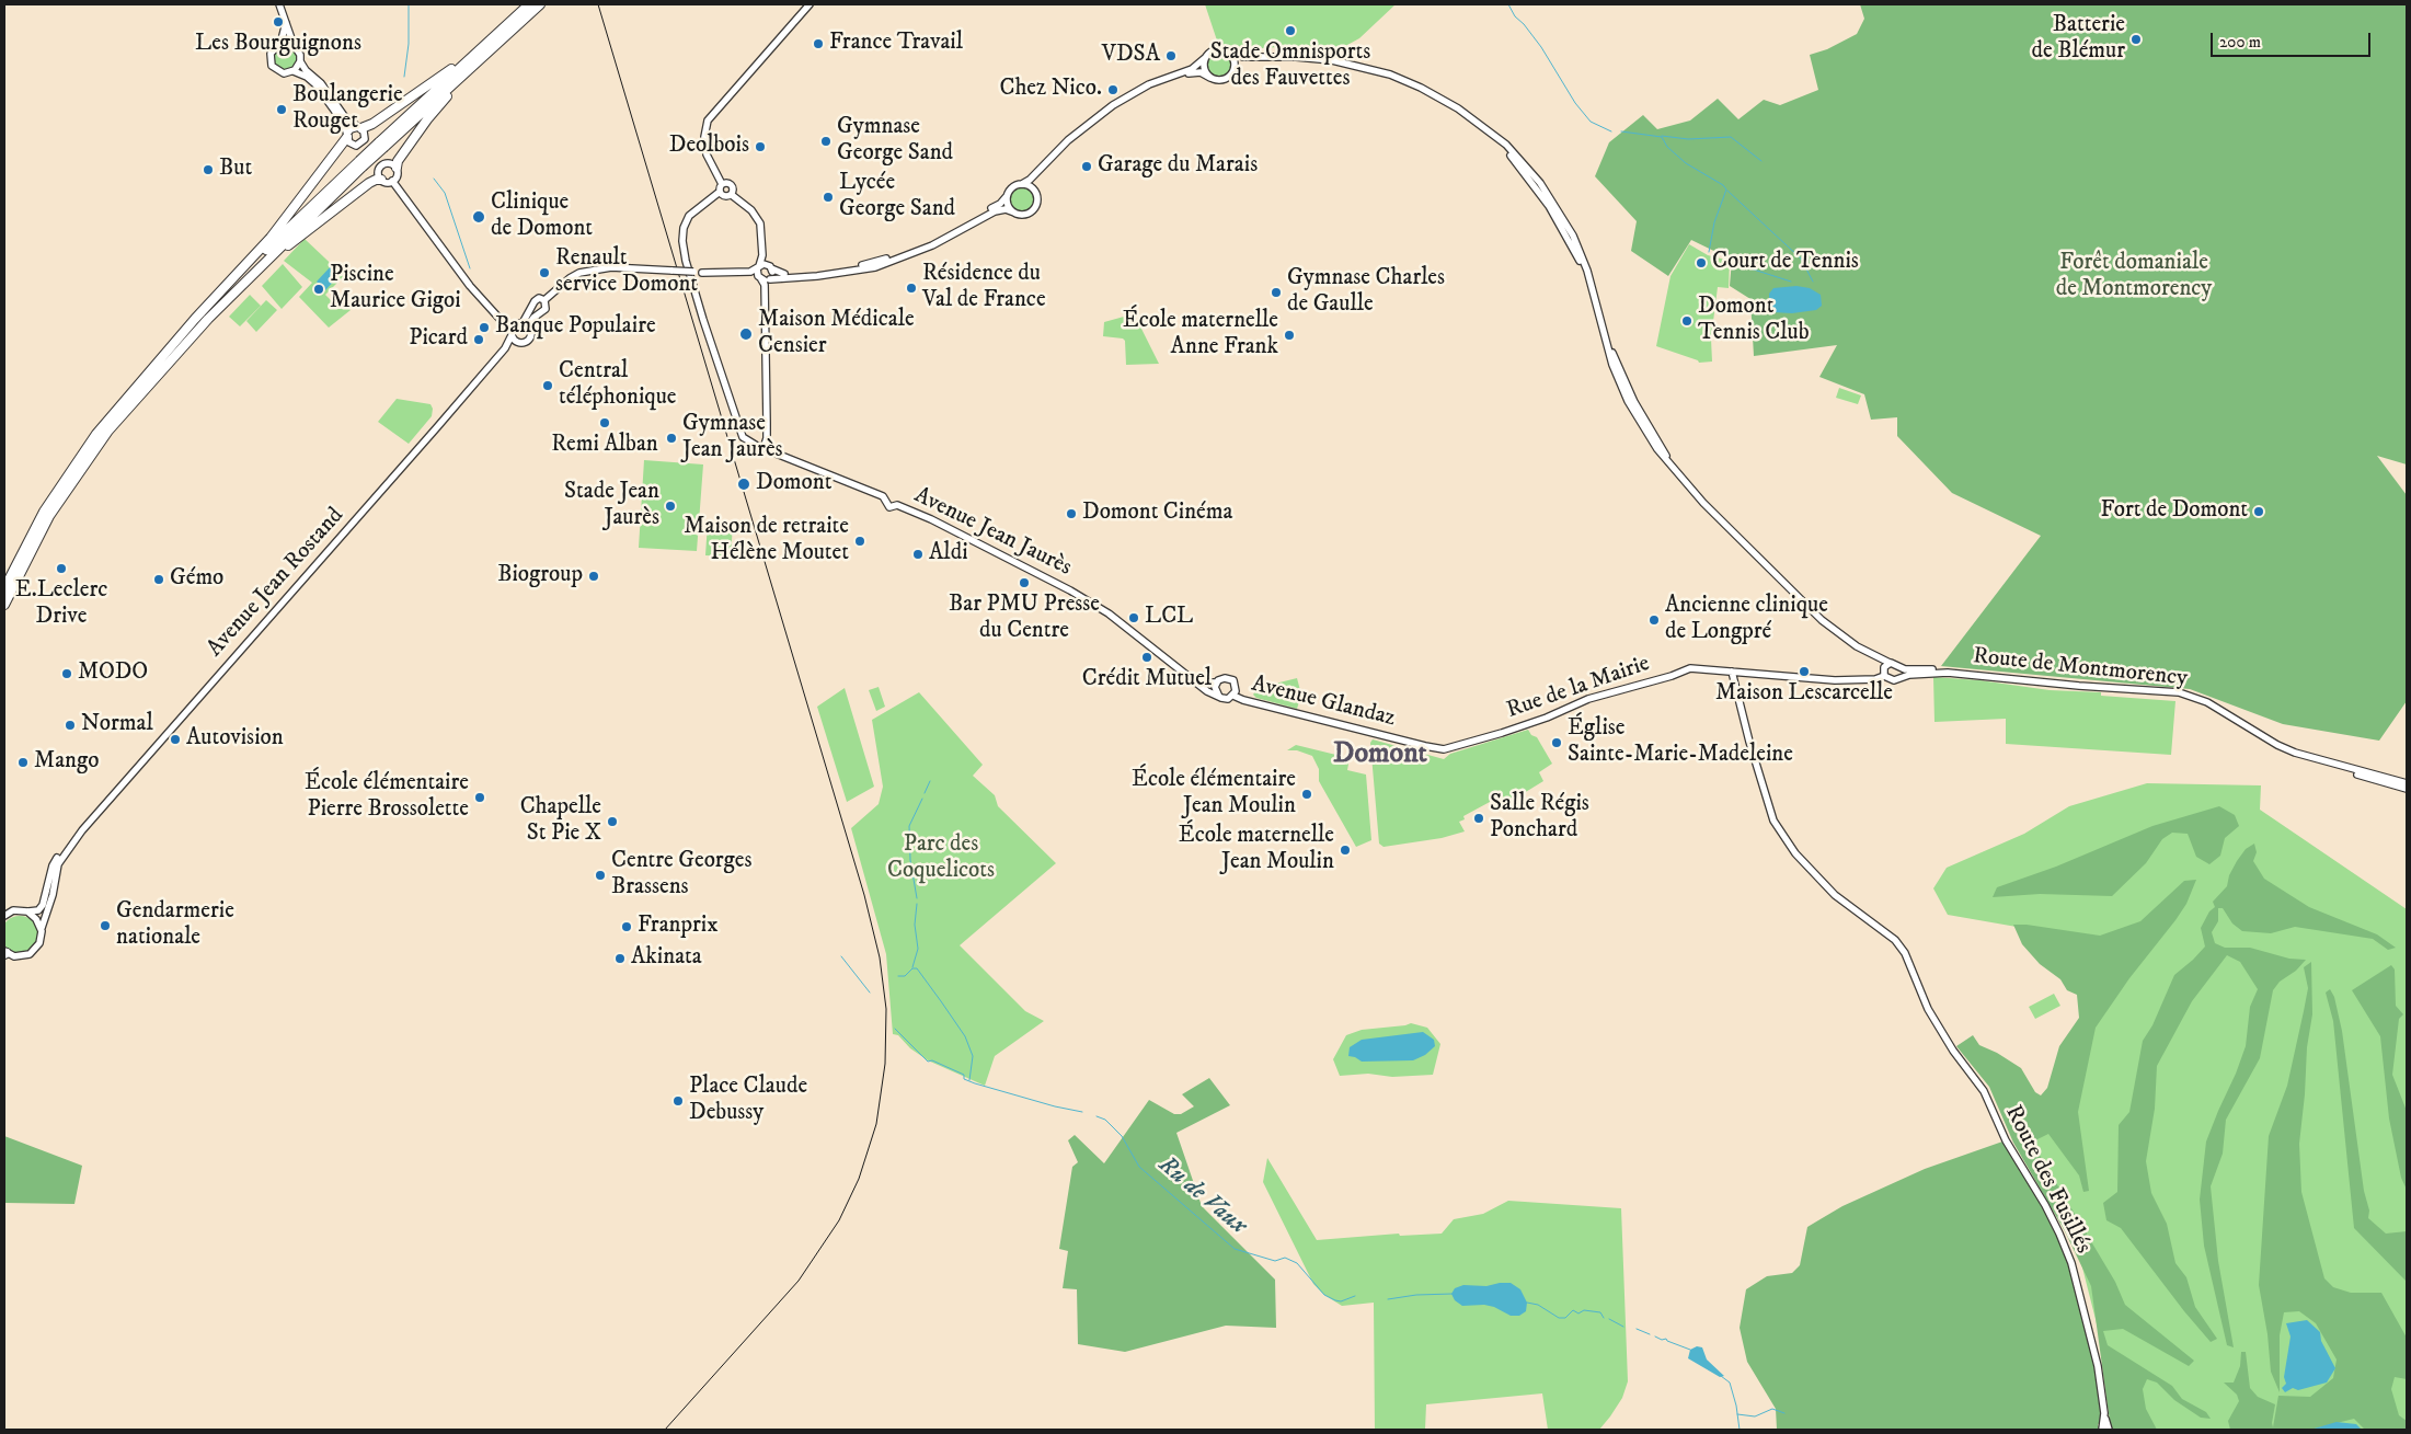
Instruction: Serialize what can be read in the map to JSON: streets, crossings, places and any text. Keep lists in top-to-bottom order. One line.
{"streets":{"main road":["Avenue Jean Jaurès","Avenue Jean Rostand","Route de Montmorency","Rue de la Mairie","Avenue Glandaz","Route des Fusillés"]},"crossings":[["Avenue Jean Jaurès","Avenue Glandaz"],["Route de Montmorency","Rue de la Mairie"],["Rue de la Mairie","Avenue Glandaz"],["Rue de la Mairie","Route des Fusillés"]],"districts":["Domont"],"water":["Ru de Vaux"],"parks":["Forêt domaniale de Montmorency","Parc des Coquelicots"],"places":["Les Bourguignons","Stade Omnisports des Fauvettes","Batterie de Blémur","France Travail","VDSA","Chez Nico.","Boulangerie Rouget","Gymnase George Sand","Deolbois","Garage du Marais","But","Lycée George Sand","Clinique de Domont","Court de Tennis","Renault service Domont","Résidence du Val de France","Piscine Maurice Gigoi","Gymnase Charles de Gaulle","Domont Tennis Club","Banque Populaire","Maison Médicale Censier","École maternelle Anne Frank","Picard","Central téléphonique","Remi Alban","Gymnase Jean Jaurès","Domont","Stade Jean Jaurès","Fort de Domont","Domont Cinéma","Maison de retraite Hélène Moutet","Aldi","E.Leclerc Drive","Biogroup","Gémo","Bar PMU Presse du Centre","LCL","Ancienne clinique de Longpré","Crédit Mutuel","Maison Lescarcelle","MODO","Normal","Autovision","Église Sainte-Marie-Madeleine","Mango","École élémentaire Jean Moulin","École élémentaire Pierre Brossolette","Salle Régis Ponchard","Chapelle St Pie X","École maternelle Jean Moulin","Centre Georges Brassens","Gendarmerie nationale","Franprix","Akinata","Place Claude Debussy"],"scale_bar":"200 m"}
